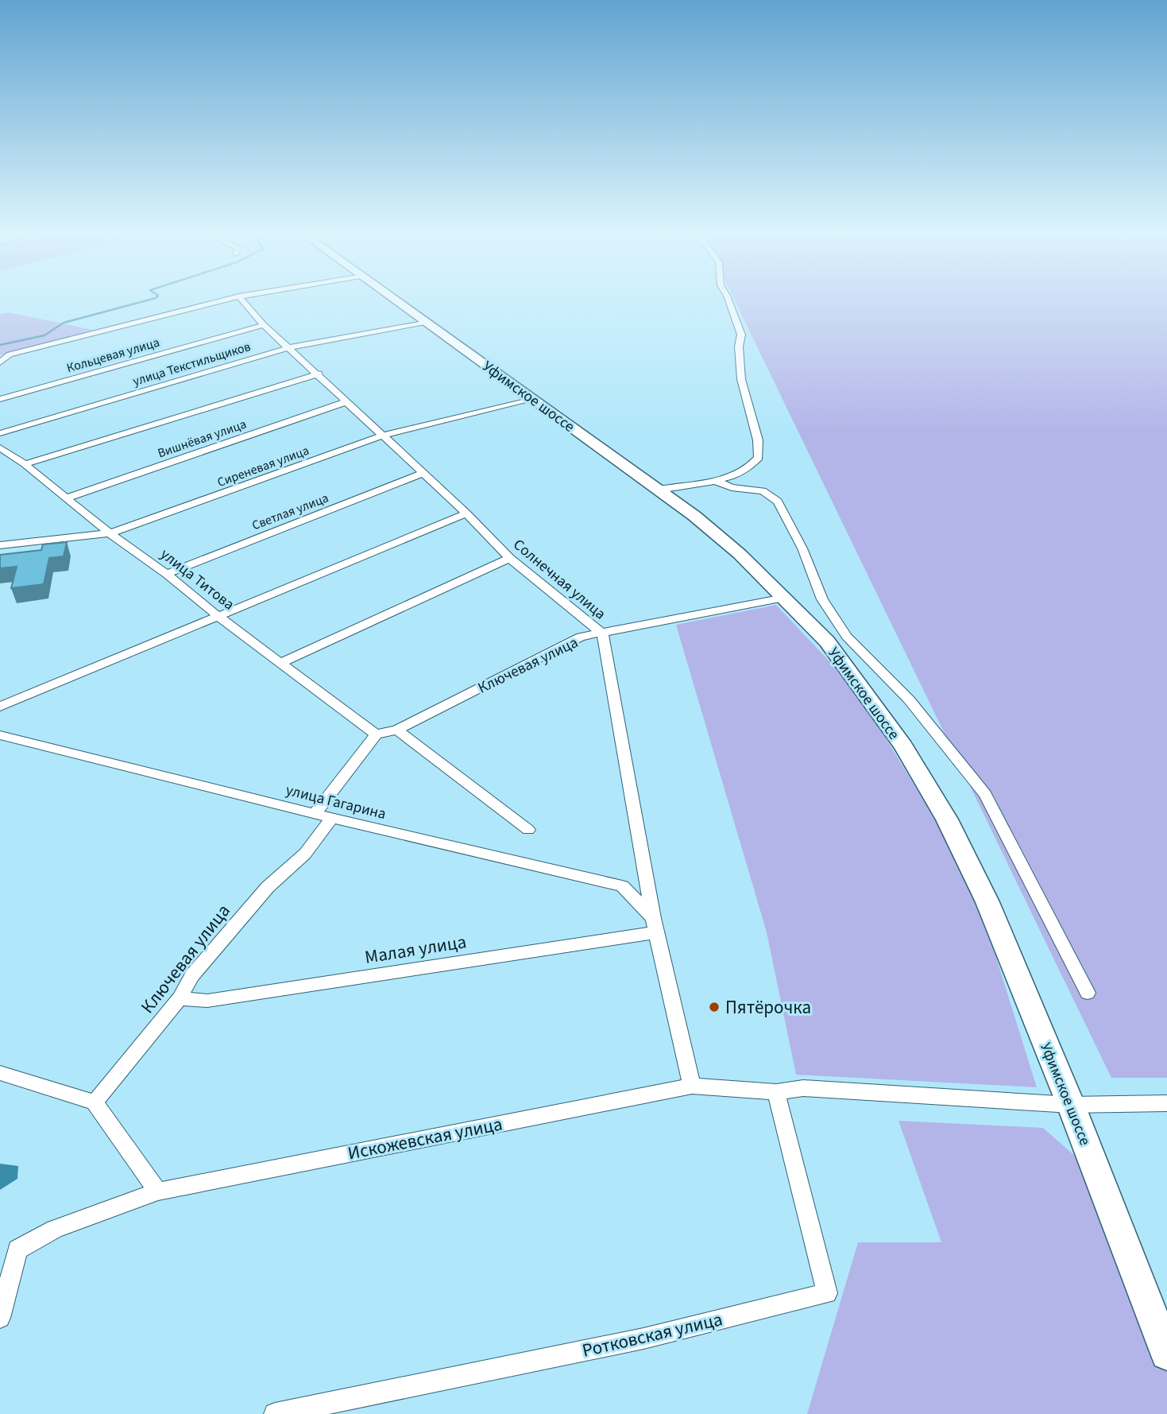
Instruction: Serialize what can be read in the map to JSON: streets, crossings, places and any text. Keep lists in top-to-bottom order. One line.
{"streets":{"main road":["Уфимское шоссе"],"street":["Кольцевая улица","улица Текстильщиков","Вишнёвая улица","Сиреневая улица","Светлая улица","улица Титова","Солнечная улица","Ключевая улица","улица Гагарина","Малая улица","Искожевская улица","Ротковская улица"]},"crossings":[["Кольцевая улица","Солнечная улица"],["улица Текстильщиков","Уфимское шоссе"],["улица Текстильщиков","Солнечная улица"],["Уфимское шоссе","Сиреневая улица"],["Уфимское шоссе","Ключевая улица"],["Уфимское шоссе","Искожевская улица"],["Вишнёвая улица","улица Титова"],["Вишнёвая улица","Солнечная улица"],["Сиреневая улица","улица Титова"],["Сиреневая улица","Солнечная улица"],["Светлая улица","улица Титова"],["Светлая улица","Солнечная улица"],["улица Титова","Ключевая улица"],["Солнечная улица","Ключевая улица"],["Солнечная улица","улица Гагарина"],["Солнечная улица","Малая улица"],["Солнечная улица","Искожевская улица"],["Ключевая улица","улица Гагарина"],["Ключевая улица","Малая улица"],["улица Гагарина","Малая улица"],["Искожевская улица","Ротковская улица"]],"places":["Пятёрочка"]}
